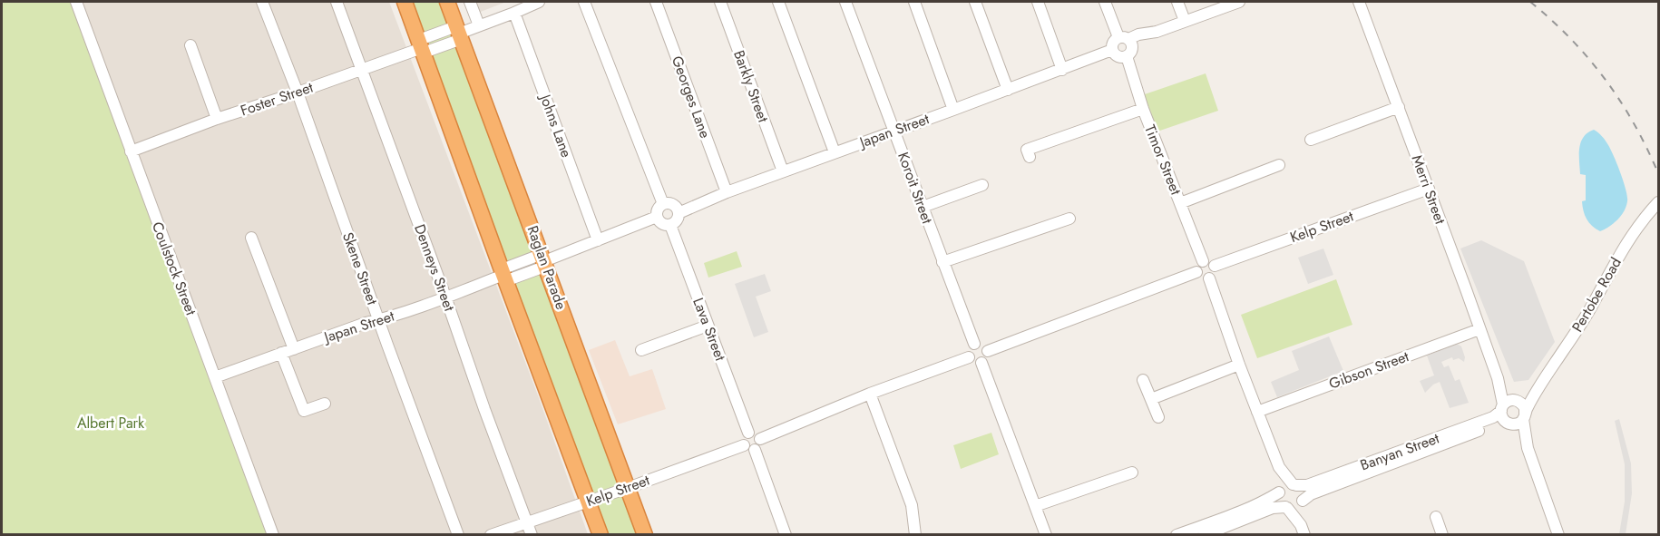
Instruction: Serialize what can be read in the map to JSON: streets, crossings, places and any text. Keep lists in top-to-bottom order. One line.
{"streets":{"highway":["Raglan Parade"],"street":["Barkly Street","Georges Lane","Foster Street","Johns Lane","Japan Street","Timor Street","Koroit Street","Merri Street","Kelp Street","Denneys Street","Coulstock Street","Skene Street","Pertobe Road","Lava Street","Gibson Street","Banyan Street"]},"crossings":[["Barkly Street","Japan Street"],["Georges Lane","Japan Street"],["Foster Street","Denneys Street"],["Foster Street","Raglan Parade"],["Foster Street","Coulstock Street"],["Foster Street","Skene Street"],["Johns Lane","Japan Street"],["Japan Street","Koroit Street"],["Japan Street","Denneys Street"],["Japan Street","Raglan Parade"],["Japan Street","Coulstock Street"],["Japan Street","Skene Street"],["Japan Street","Lava Street"],["Timor Street","Kelp Street"],["Merri Street","Kelp Street"],["Merri Street","Pertobe Road"],["Merri Street","Gibson Street"],["Merri Street","Banyan Street"],["Kelp Street","Denneys Street"],["Kelp Street","Raglan Parade"],["Kelp Street","Lava Street"],["Pertobe Road","Banyan Street"]],"parks":["Albert Park"]}
